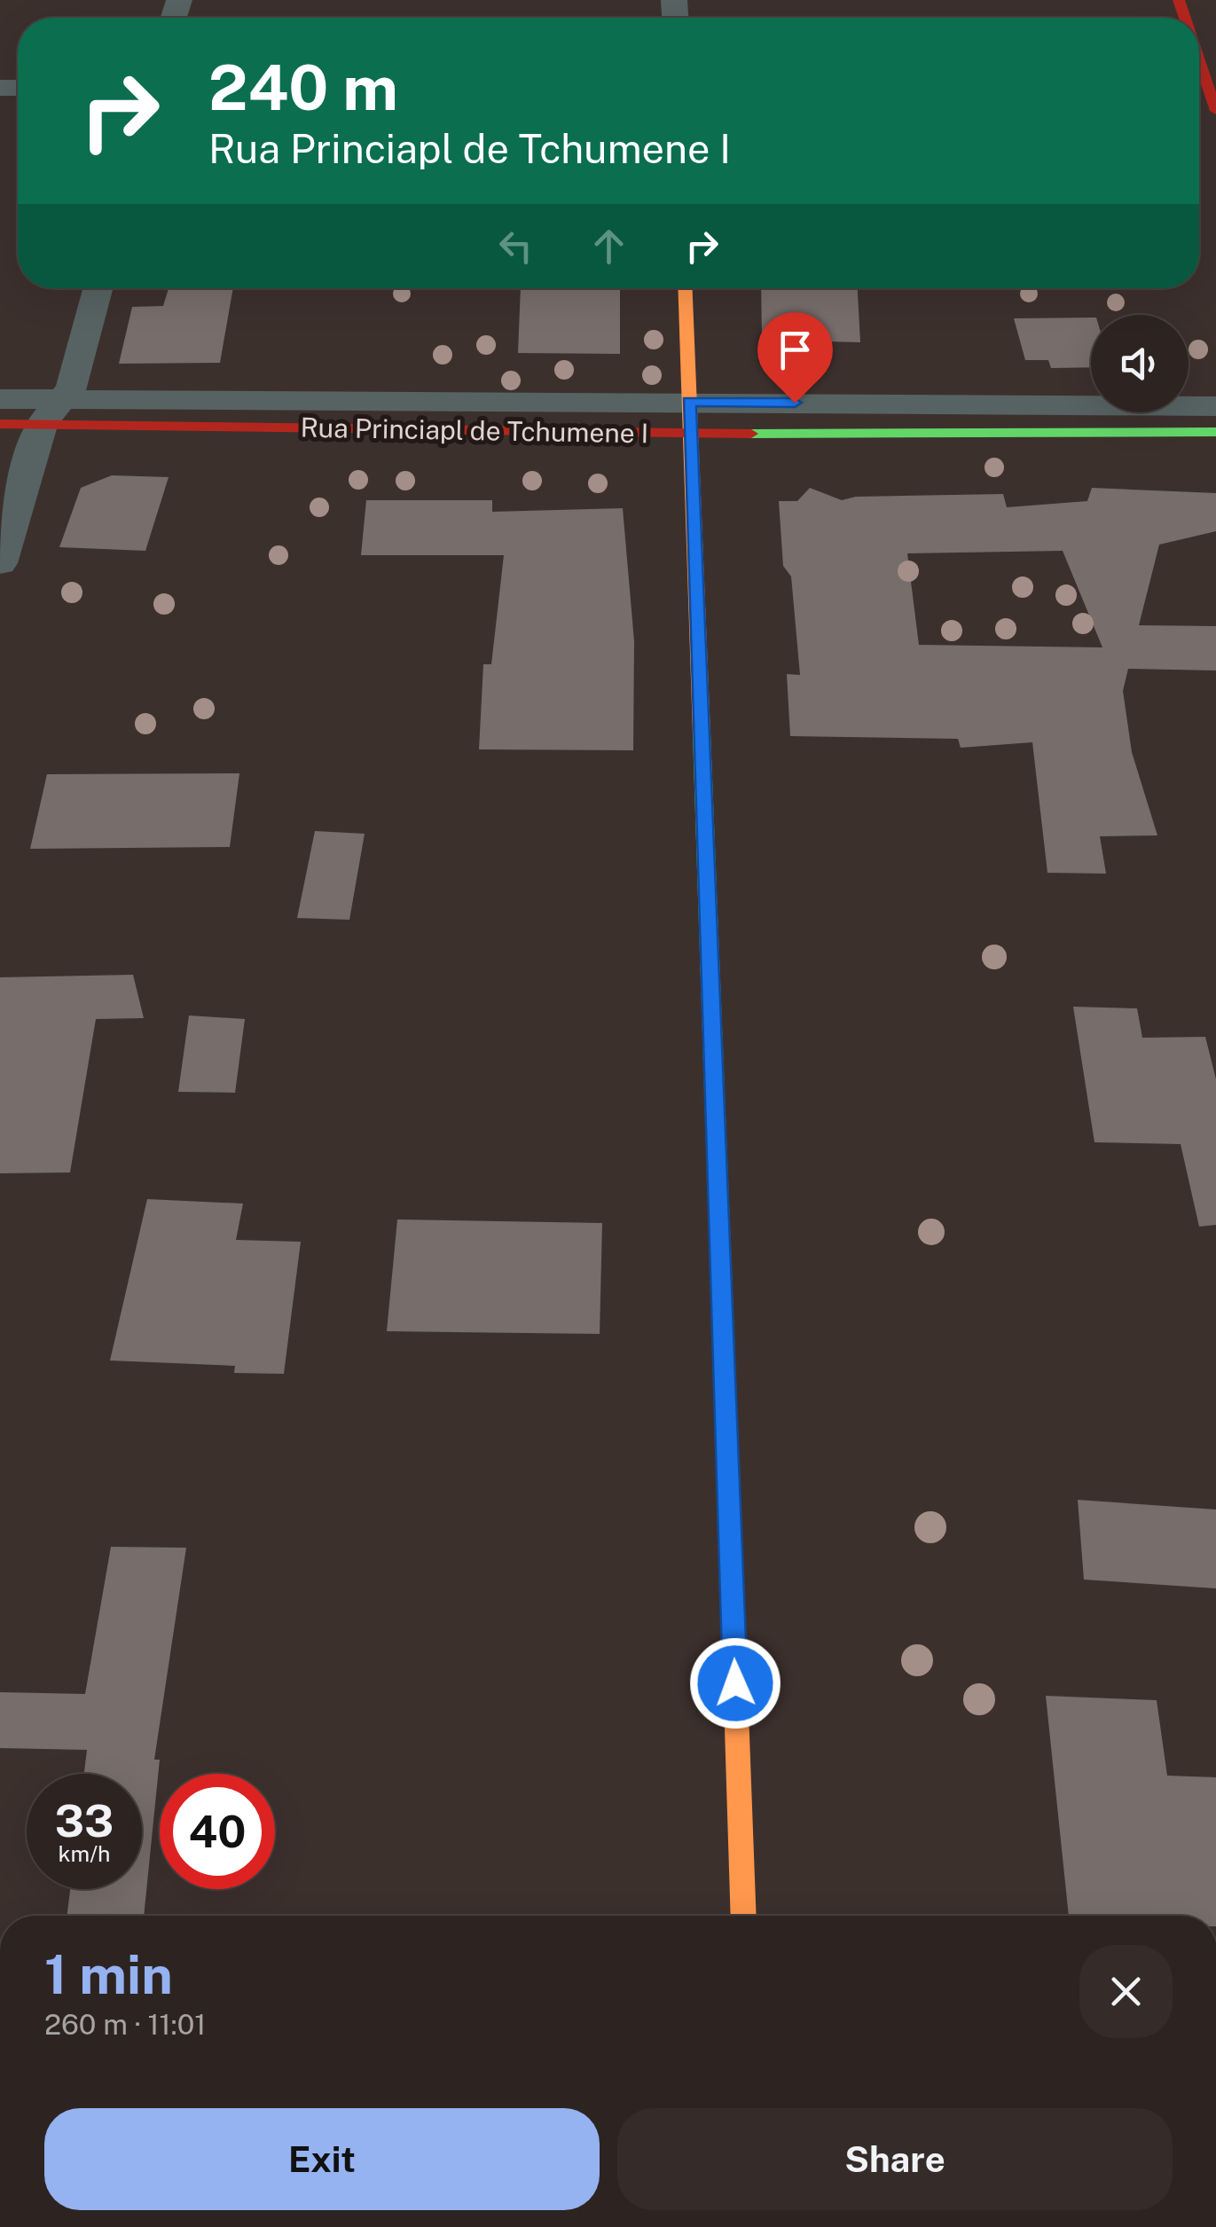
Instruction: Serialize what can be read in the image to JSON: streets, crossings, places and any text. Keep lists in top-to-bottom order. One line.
{"streets":{"street":["Rua Princiapl de Tchumene I"]},"page":{"turn":["240 m","Rua Princiapl de Tchumene I"],"speed":"33 km/h","limit":"40","heading":["1 min","260 m · 11:01"],"buttons":["Exit","Share"]}}
